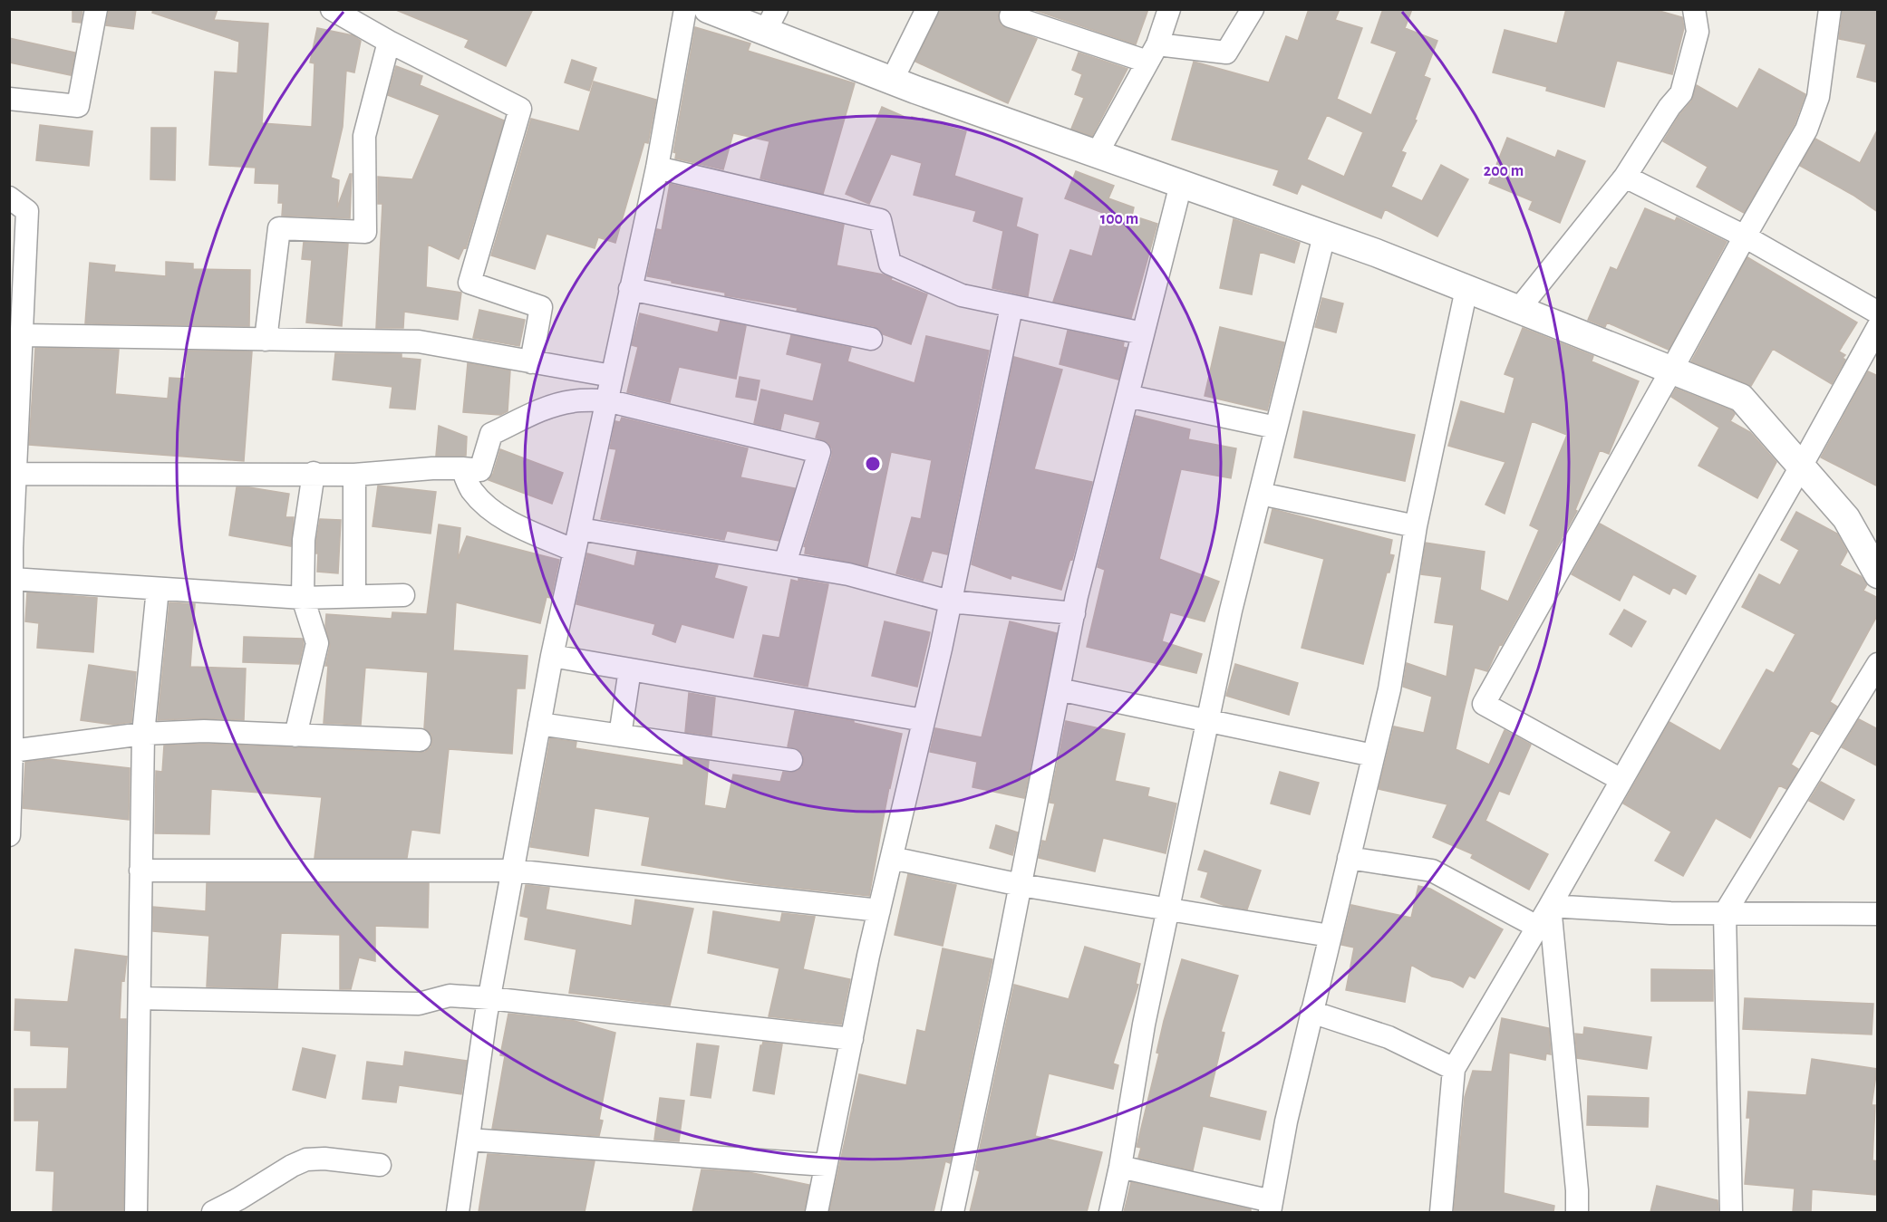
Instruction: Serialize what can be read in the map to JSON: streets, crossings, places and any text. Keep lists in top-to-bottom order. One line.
{"rings":["200 m","100 m"]}
